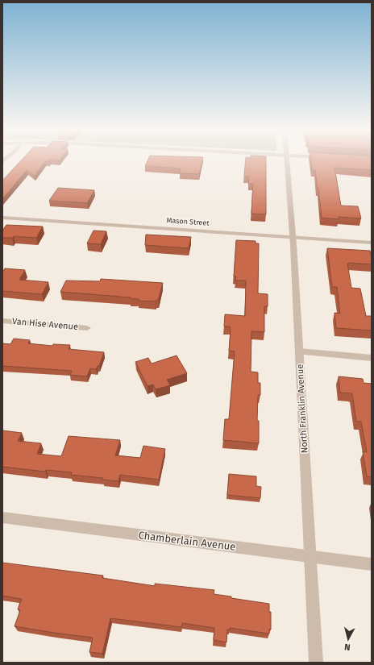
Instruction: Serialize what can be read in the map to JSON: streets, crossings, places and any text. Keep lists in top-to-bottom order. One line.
{"streets":{"street":["Mason Street","Van Hise Avenue","North Franklin Avenue","Chamberlain Avenue"]},"crossings":[["Mason Street","North Franklin Avenue"],["North Franklin Avenue","Chamberlain Avenue"]],"north":"bottom"}
